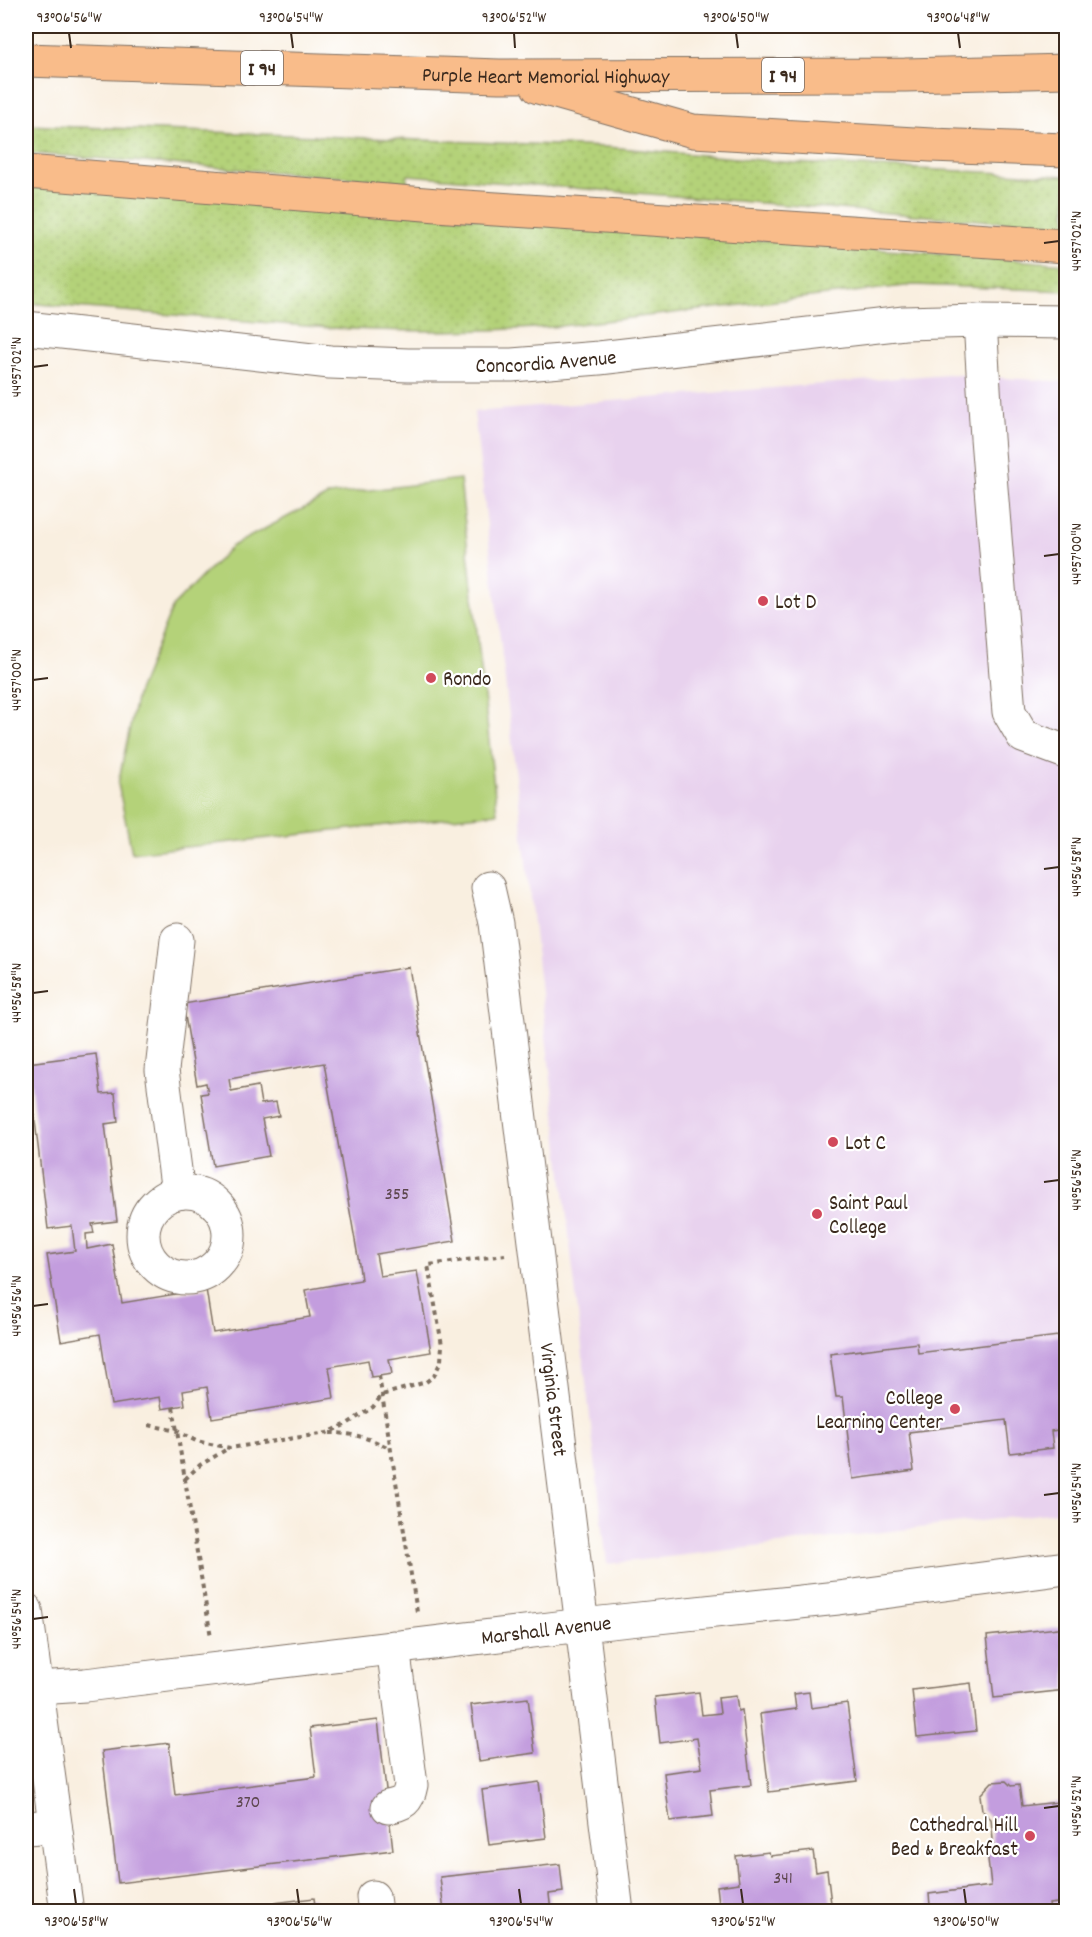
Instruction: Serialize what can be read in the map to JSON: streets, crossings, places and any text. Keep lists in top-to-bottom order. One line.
{"streets":{"highway":["I 94","Purple Heart Memorial Highway"],"street":["Concordia Avenue","Virginia Street","Marshall Avenue"]},"crossings":[["Virginia Street","Marshall Avenue"]],"places":["Lot D","Rondo","Lot C","Saint Paul College","College Learning Center","Cathedral Hill Bed & Breakfast"],"house_numbers":["355","370","341"],"coordinates":["93°06'56\"W","93°06'54\"W","93°06'52\"W","93°06'50\"W","93°06'48\"W","44°57'02\"N","44°57'00\"N","44°56'58\"N","44°56'56\"N","44°56'54\"N","44°56'52\"N","93°06'58\"W"]}
